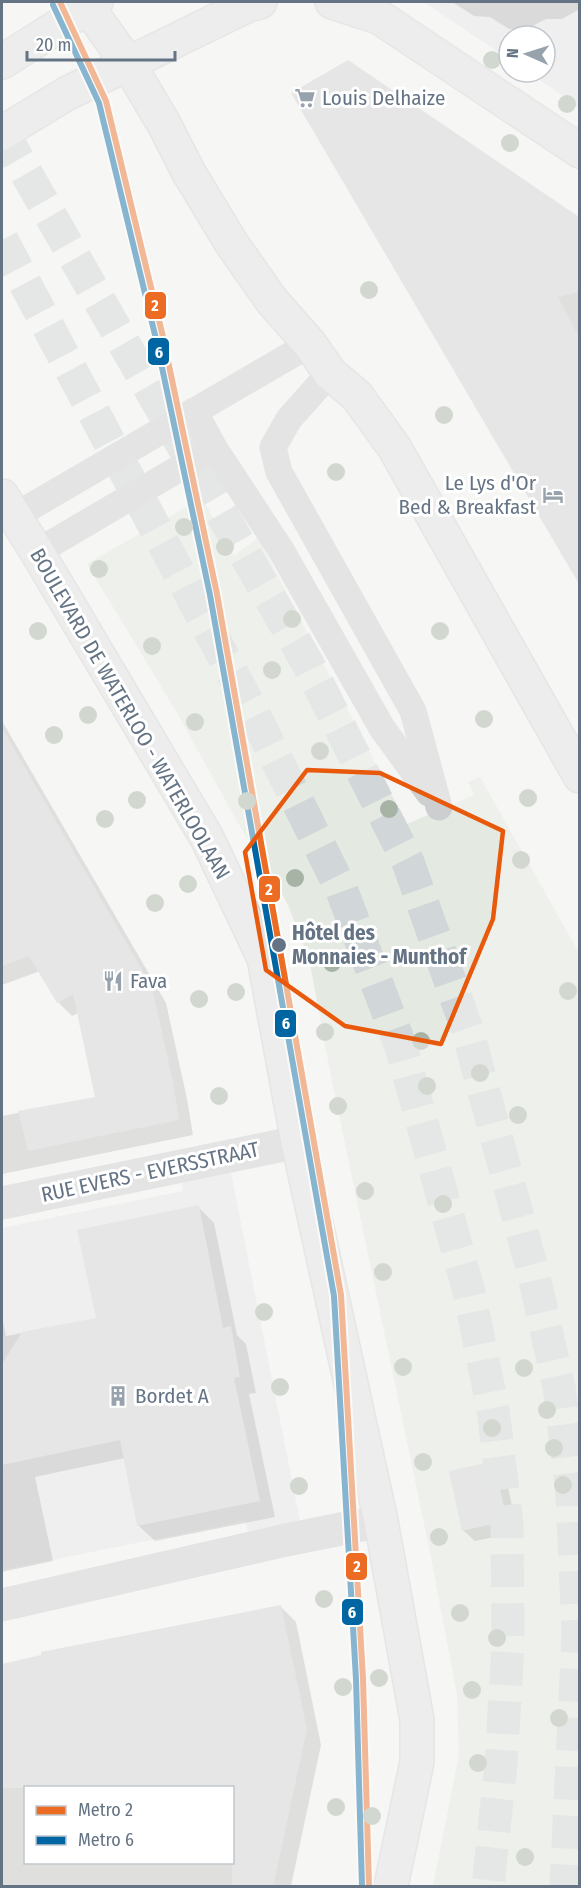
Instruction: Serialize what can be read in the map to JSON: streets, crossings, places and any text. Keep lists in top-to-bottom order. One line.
{"streets":{"main road":["BOULEVARD DE WATERLOO - WATERLOOLAAN"],"street":["RUE EVERS - EVERSSTRAAT"]},"crossings":[["BOULEVARD DE WATERLOO - WATERLOOLAAN","RUE EVERS - EVERSSTRAAT"]],"places":{"supermarket":["Louis Delhaize"],"hotel":["Le Lys d'Or Bed & Breakfast"],"other":["Hôtel des Monnaies - Munthof"],"restaurant":["Fava"],"building":["Bordet A"]},"lines":["metro line 2","metro line 6"],"legend":["Metro 2","Metro 6"],"scale_bar":"20 m","north":"left"}
